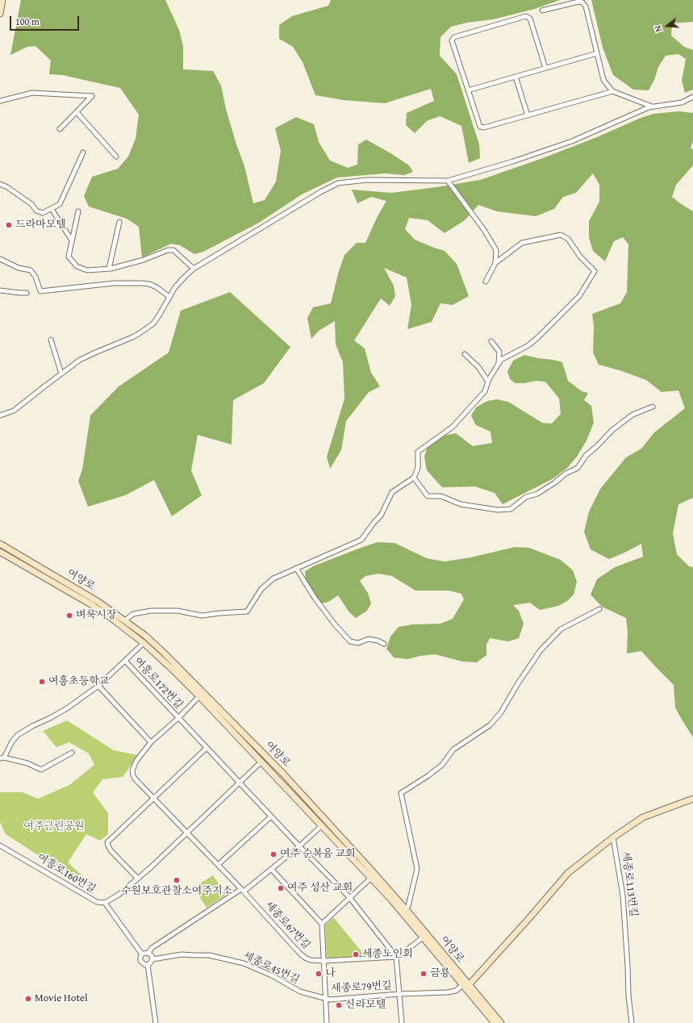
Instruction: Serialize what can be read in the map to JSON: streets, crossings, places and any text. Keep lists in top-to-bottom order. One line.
{"streets":{"street":["여양로","여흥로172번길","여흥로160번길","세종로113번길","세종로67번길","세종로45번길","세종로79번길"]},"crossings":[["여양로","여흥로172번길"],["여양로","여흥로160번길"],["여양로","세종로79번길"],["세종로67번길","세종로45번길"],["세종로67번길","세종로79번길"],["세종로45번길","세종로79번길"]],"parks":["여주근린공원"],"places":["드라마모텔","벼룩시장","여흥초등학교","여주 순복음 교회","수원보호관찰소여주지소","여주 성산 교회","세종노인회","나","금룡","Movie Hotel","신라모텔"],"scale_bar":"100 m","north":"left"}
